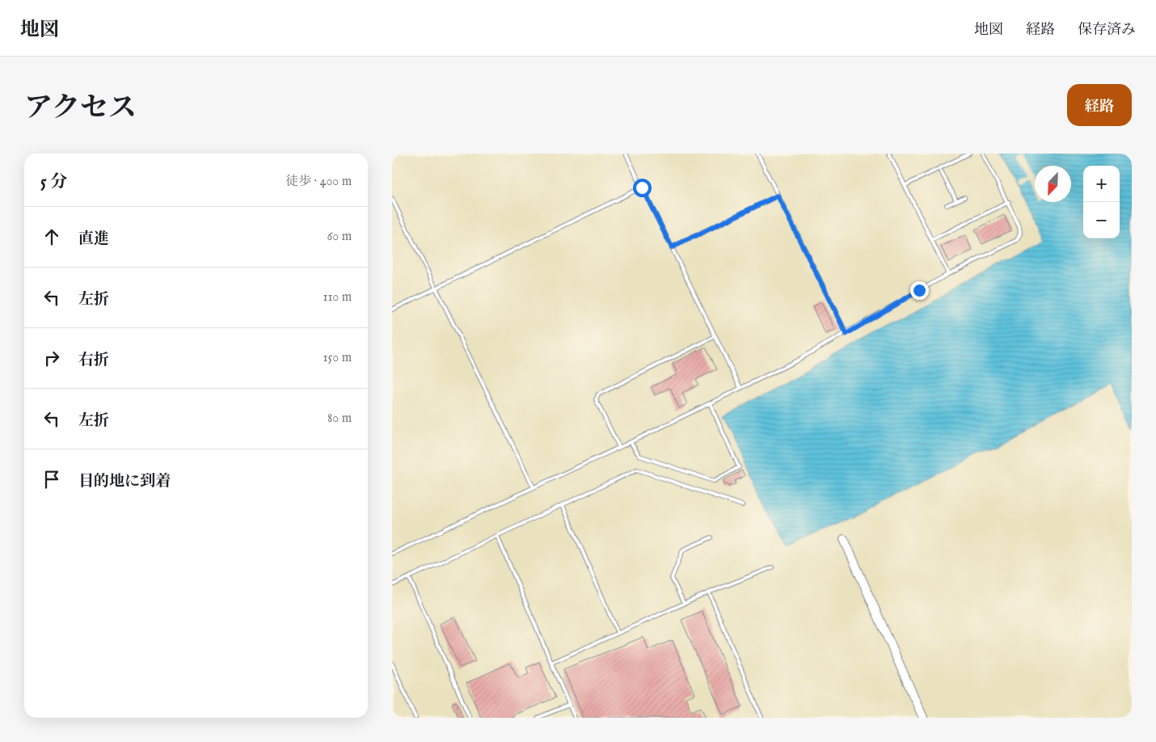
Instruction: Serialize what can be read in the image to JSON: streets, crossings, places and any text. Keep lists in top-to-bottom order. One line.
{"north":"bottom left","page":{"header":"地図","nav":["地図","経路","保存済み"],"title":"アクセス","buttons":"経路","heading":["5 分","徒歩 · 400 m"],"map_buttons":["+","−"],"list":[["直進","60 m"],["左折","110 m"],["右折","150 m"],["左折","80 m"],"目的地に到着"]}}
